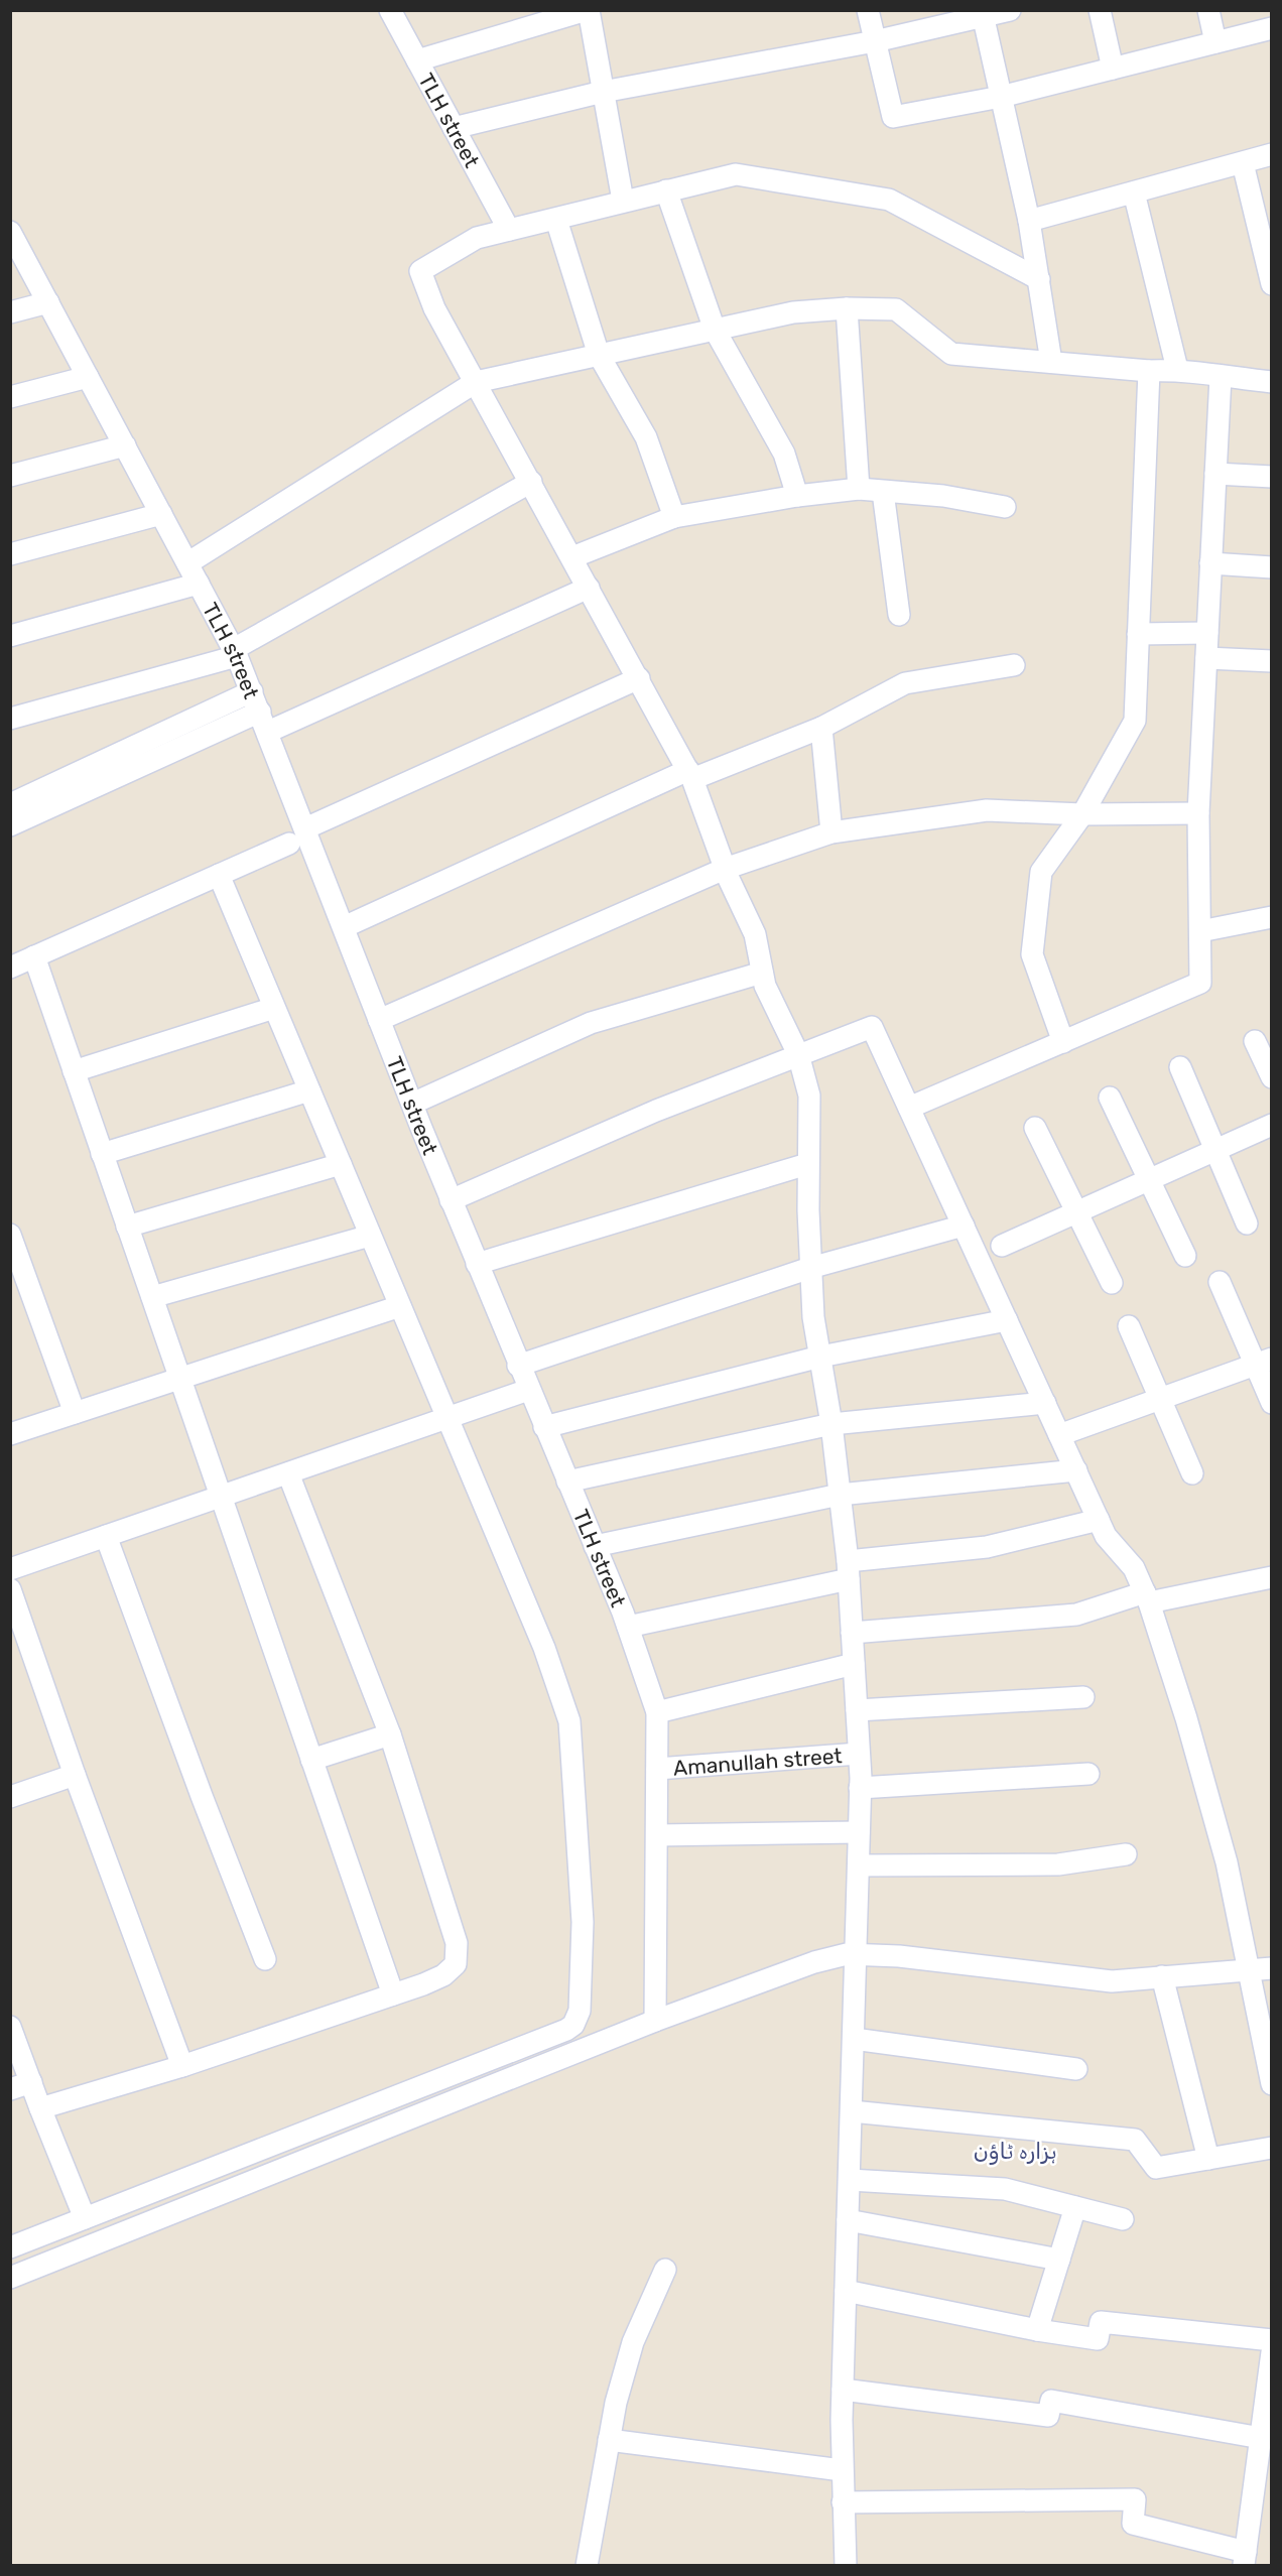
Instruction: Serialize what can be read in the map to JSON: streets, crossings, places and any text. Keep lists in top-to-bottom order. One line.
{"streets":{"street":["TLH street","Amanullah street"]},"crossings":[["TLH street","Amanullah street"]],"districts":["ہزارہ ٹاؤن"]}
